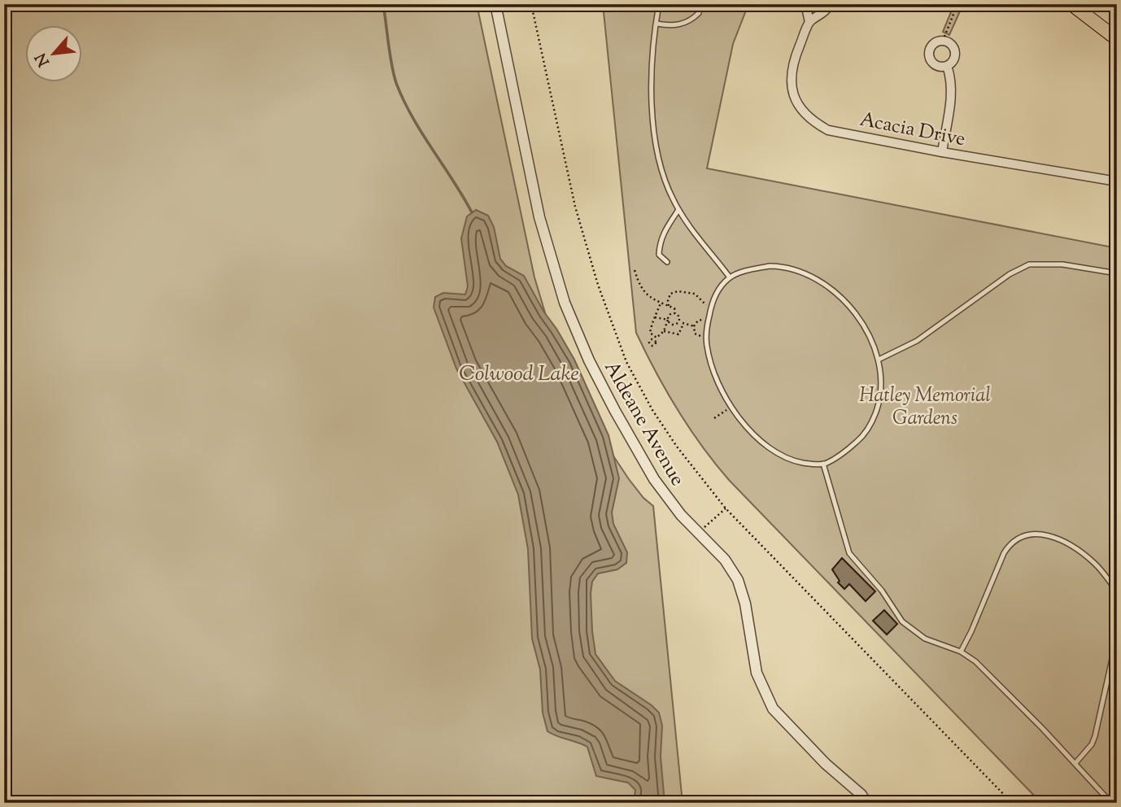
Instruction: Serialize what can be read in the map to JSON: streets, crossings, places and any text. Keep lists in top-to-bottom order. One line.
{"streets":{"street":["Acacia Drive","Aldeane Avenue"]},"water":["Colwood Lake"],"parks":["Hatley Memorial Gardens"],"north":"bottom left"}
